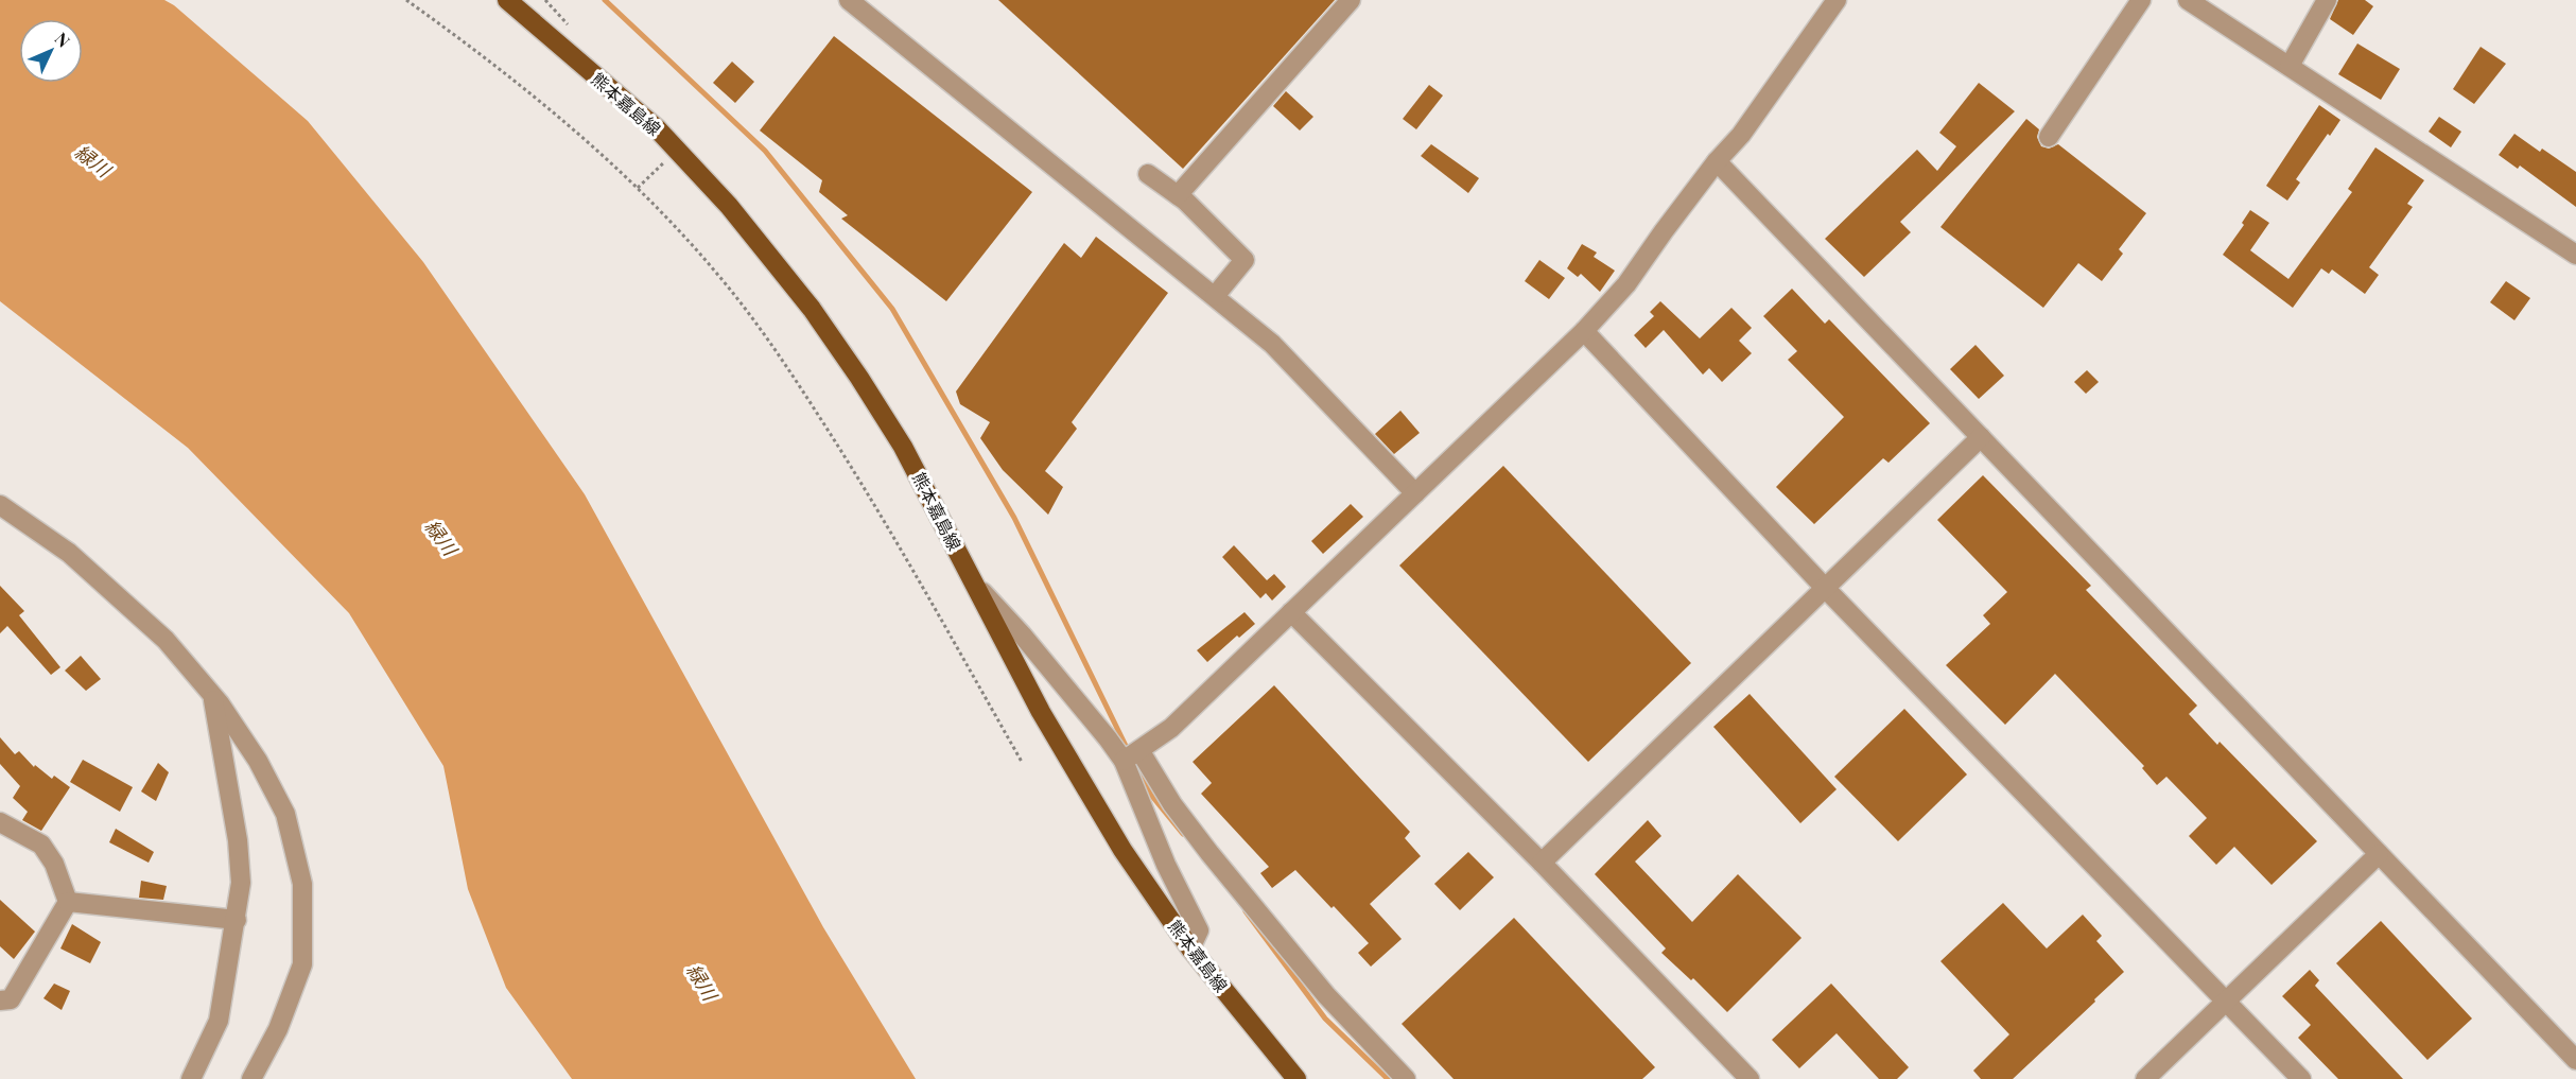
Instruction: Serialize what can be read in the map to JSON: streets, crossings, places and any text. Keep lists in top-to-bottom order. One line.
{"streets":{"main road":["熊本嘉島線"]},"water":["緑川"],"north":"top right"}
